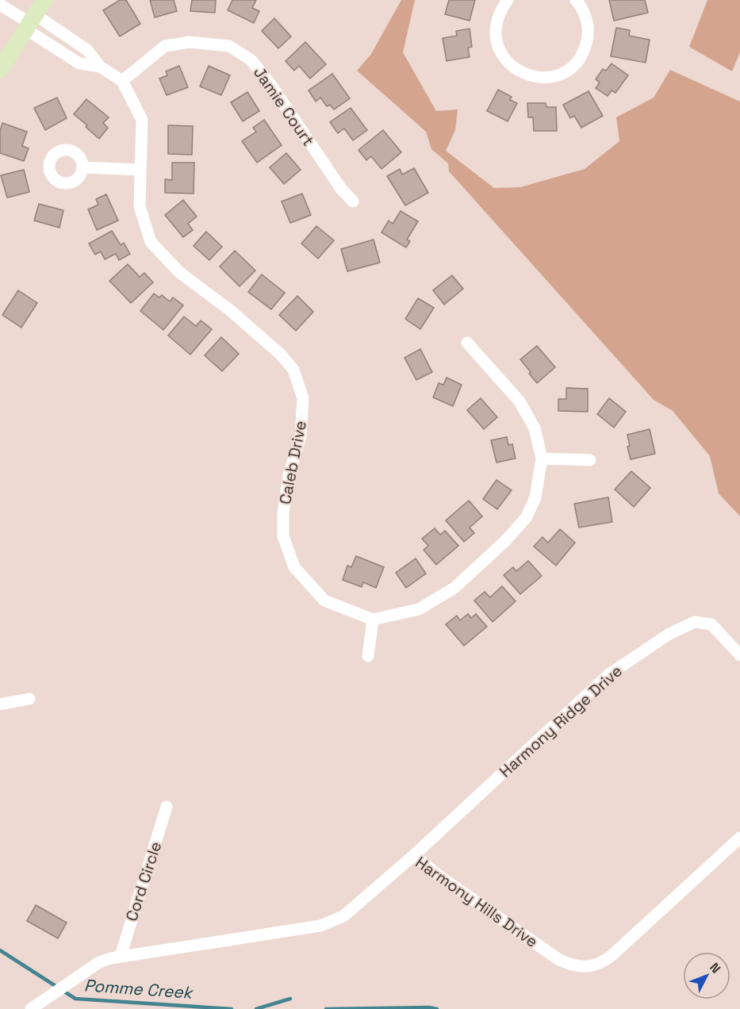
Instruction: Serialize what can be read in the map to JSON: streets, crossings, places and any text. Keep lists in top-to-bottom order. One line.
{"streets":{"street":["Jamie Court","Caleb Drive","Harmony Ridge Drive","Cord Circle","Harmony Hills Drive"]},"crossings":[["Jamie Court","Caleb Drive"],["Harmony Ridge Drive","Harmony Hills Drive"],["Cord Circle","Harmony Hills Drive"]],"water":["Pomme Creek"],"north":"top right"}
